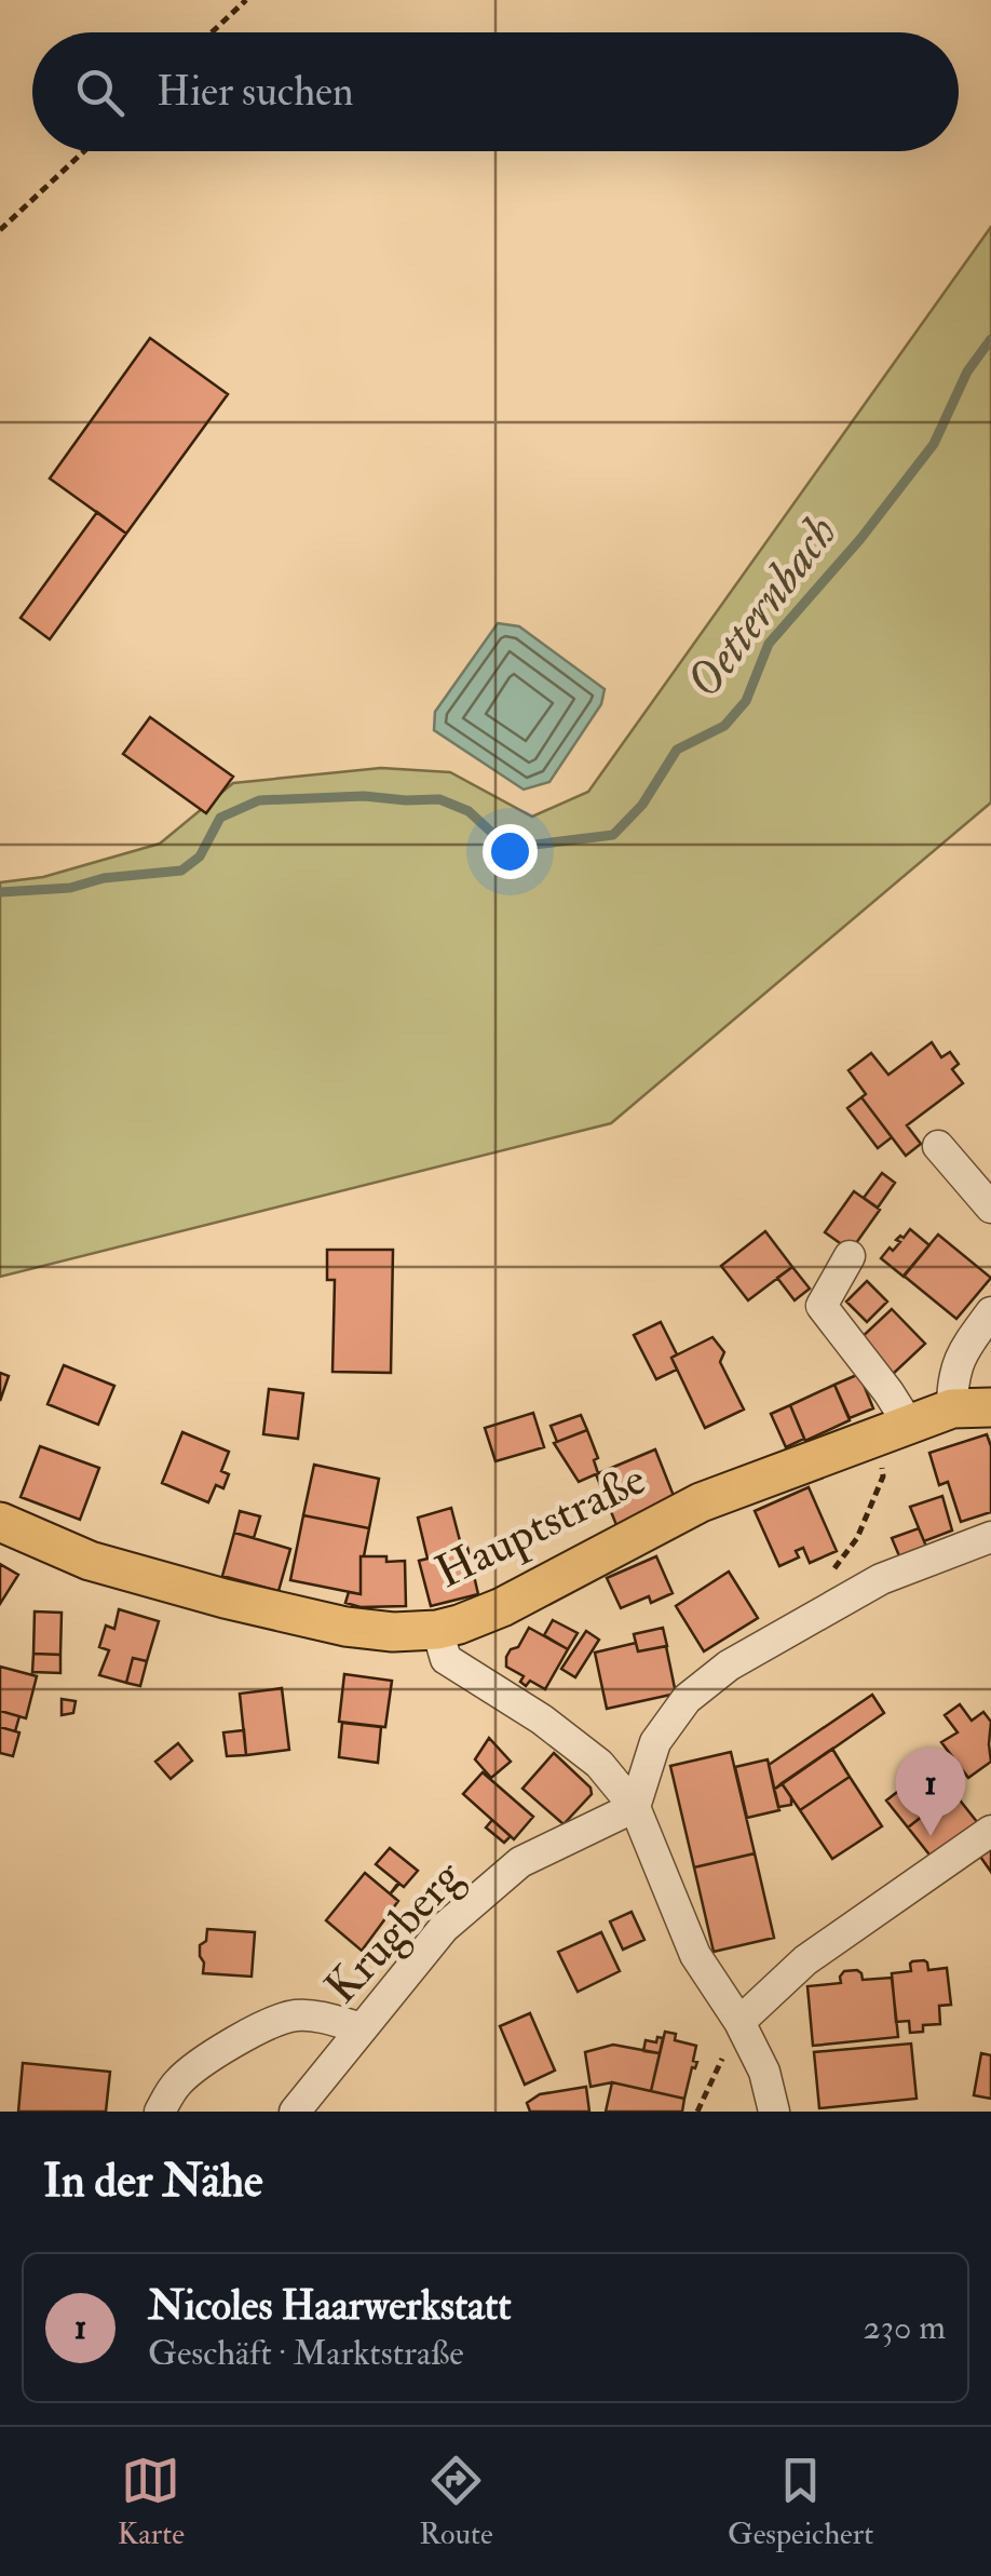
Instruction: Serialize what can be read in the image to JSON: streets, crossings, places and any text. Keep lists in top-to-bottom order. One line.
{"streets":{"main road":["Hauptstraße"],"street":["Krugberg"]},"water":["Oetternbach"],"page":{"search":"Hier suchen","pins":"1","heading":"In der Nähe","list":[{"mark":"1","name":"Nicoles Haarwerkstatt","note":"Geschäft · Marktstraße","value":"230 m"}],"nav":["Karte","Route","Gespeichert"]}}
